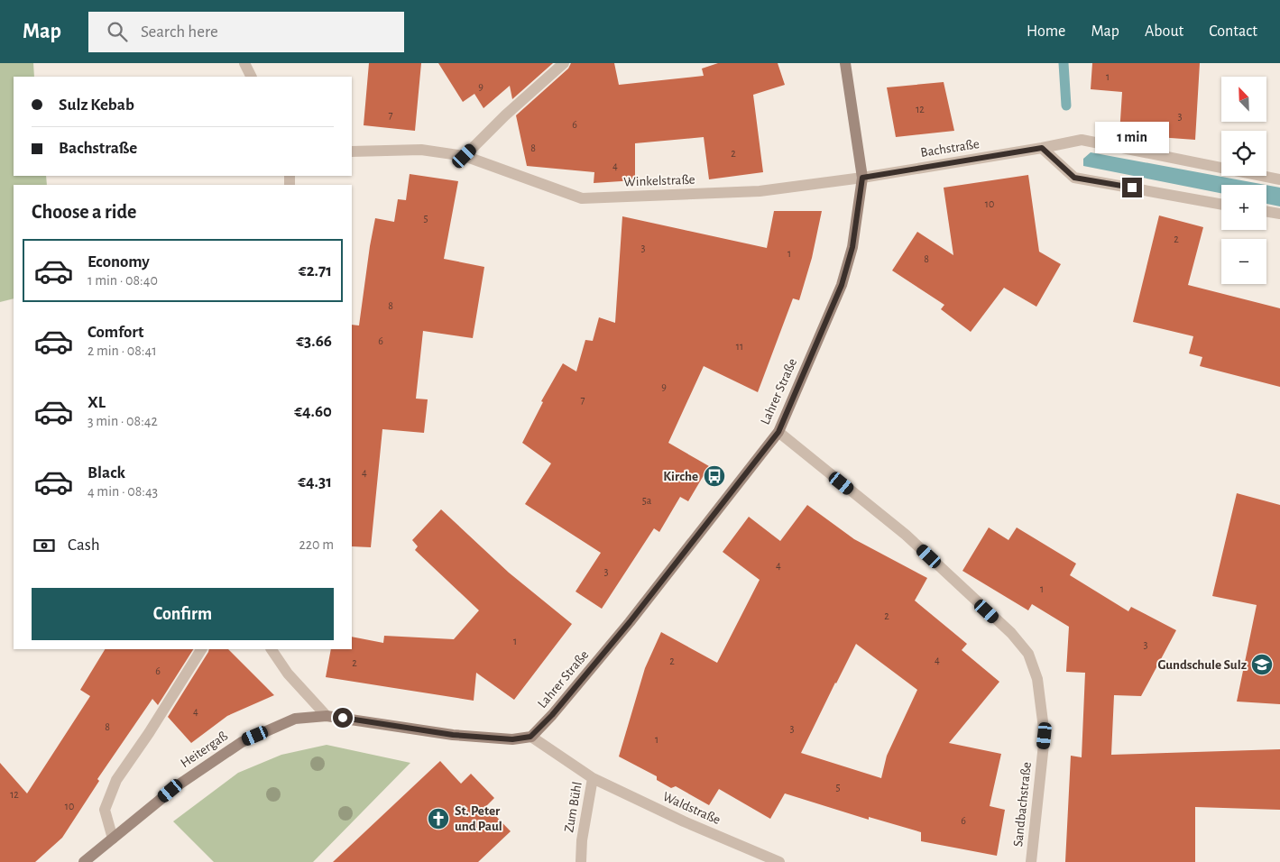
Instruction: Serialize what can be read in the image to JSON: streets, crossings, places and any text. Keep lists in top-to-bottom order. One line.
{"streets":{"street":["Bachstraße","Winkelstraße","Lahrer Straße","Heitergaß","Sandbachstraße","Zum Bühl","Waldstraße"]},"crossings":[["Bachstraße","Winkelstraße"],["Bachstraße","Lahrer Straße"],["Winkelstraße","Lahrer Straße"],["Lahrer Straße","Heitergaß"],["Lahrer Straße","Sandbachstraße"],["Lahrer Straße","Zum Bühl"],["Heitergaß","Zum Bühl"],["Zum Bühl","Waldstraße"]],"places":{"bus stop":["Kirche"],"school or university":["Gundschule Sulz"],"church":["St. Peter und Paul"]},"house_numbers":["1","9","12","7","3","6","8","2","4","10","5","2","3","1","8","8","6","11","9","7","4","5a","4","3","1","2","1","3","4","2","2","6","4","8","3","1","5","12","10","6"],"north":"top left","page":{"header":"Map","search":"Search here","nav":["Home","Map","About","Contact"],"map_buttons":["+","−"],"banner":["Sulz Kebab","Bachstraße"],"bubble":"1 min","heading":"Choose a ride","list":[{"name":"Economy","note":"1 min · 08:40","value":"€2.71"},{"name":"Comfort","note":"2 min · 08:41","value":"€3.66"},{"name":"XL","note":"3 min · 08:42","value":"€4.60"},{"name":"Black","note":"4 min · 08:43","value":"€4.31"}],"pay":["Cash","220 m"],"buttons":"Confirm"}}
